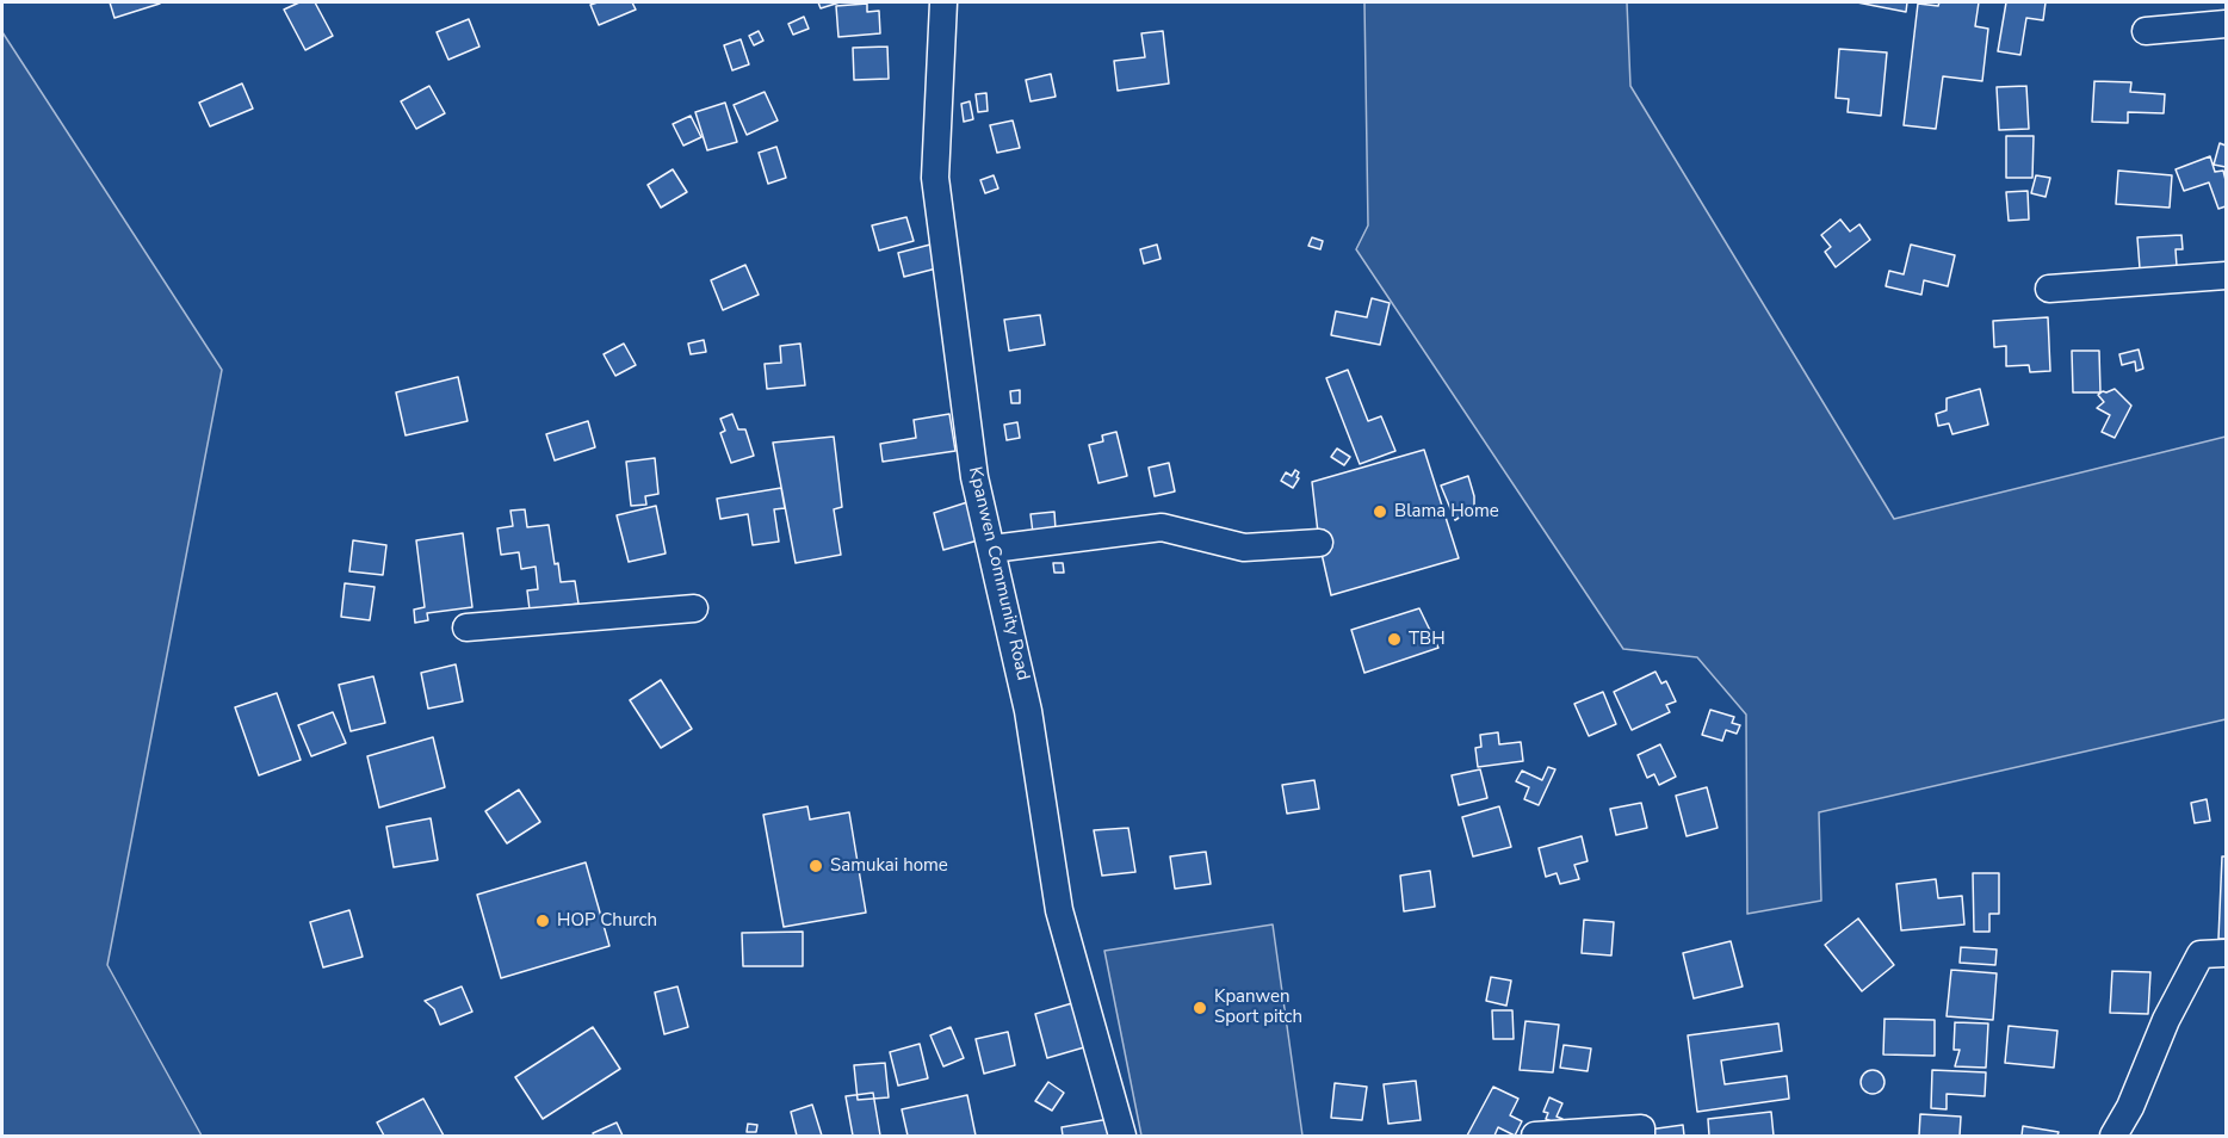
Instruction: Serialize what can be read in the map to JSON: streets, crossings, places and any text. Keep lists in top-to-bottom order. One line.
{"streets":{"street":["Kpanwen Community Road"]},"places":["Blama Home","TBH","Samukai home","HOP Church","Kpanwen Sport pitch"]}
